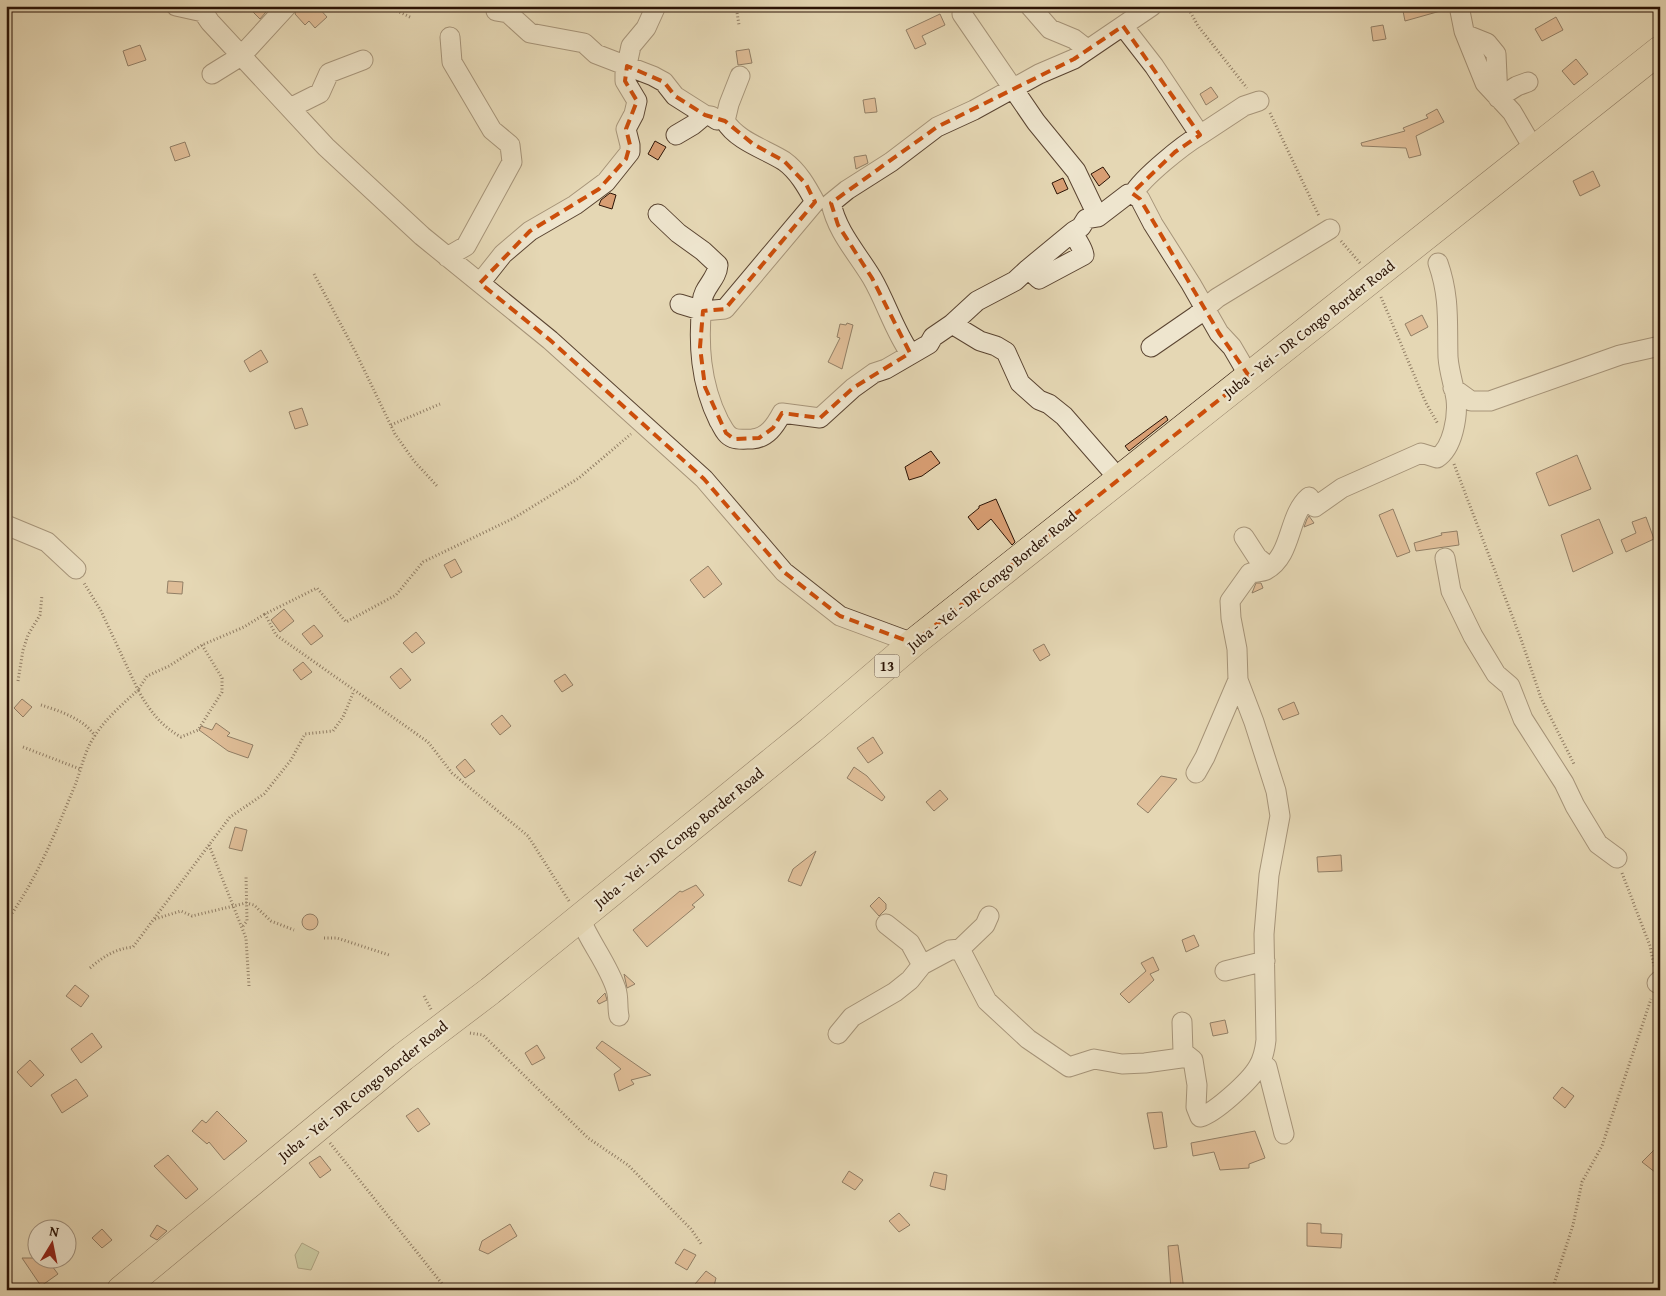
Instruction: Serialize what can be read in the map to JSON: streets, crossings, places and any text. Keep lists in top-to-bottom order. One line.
{"streets":{"main road":["Juba - Yei - DR Congo Border Road","13"]},"north":"top"}
